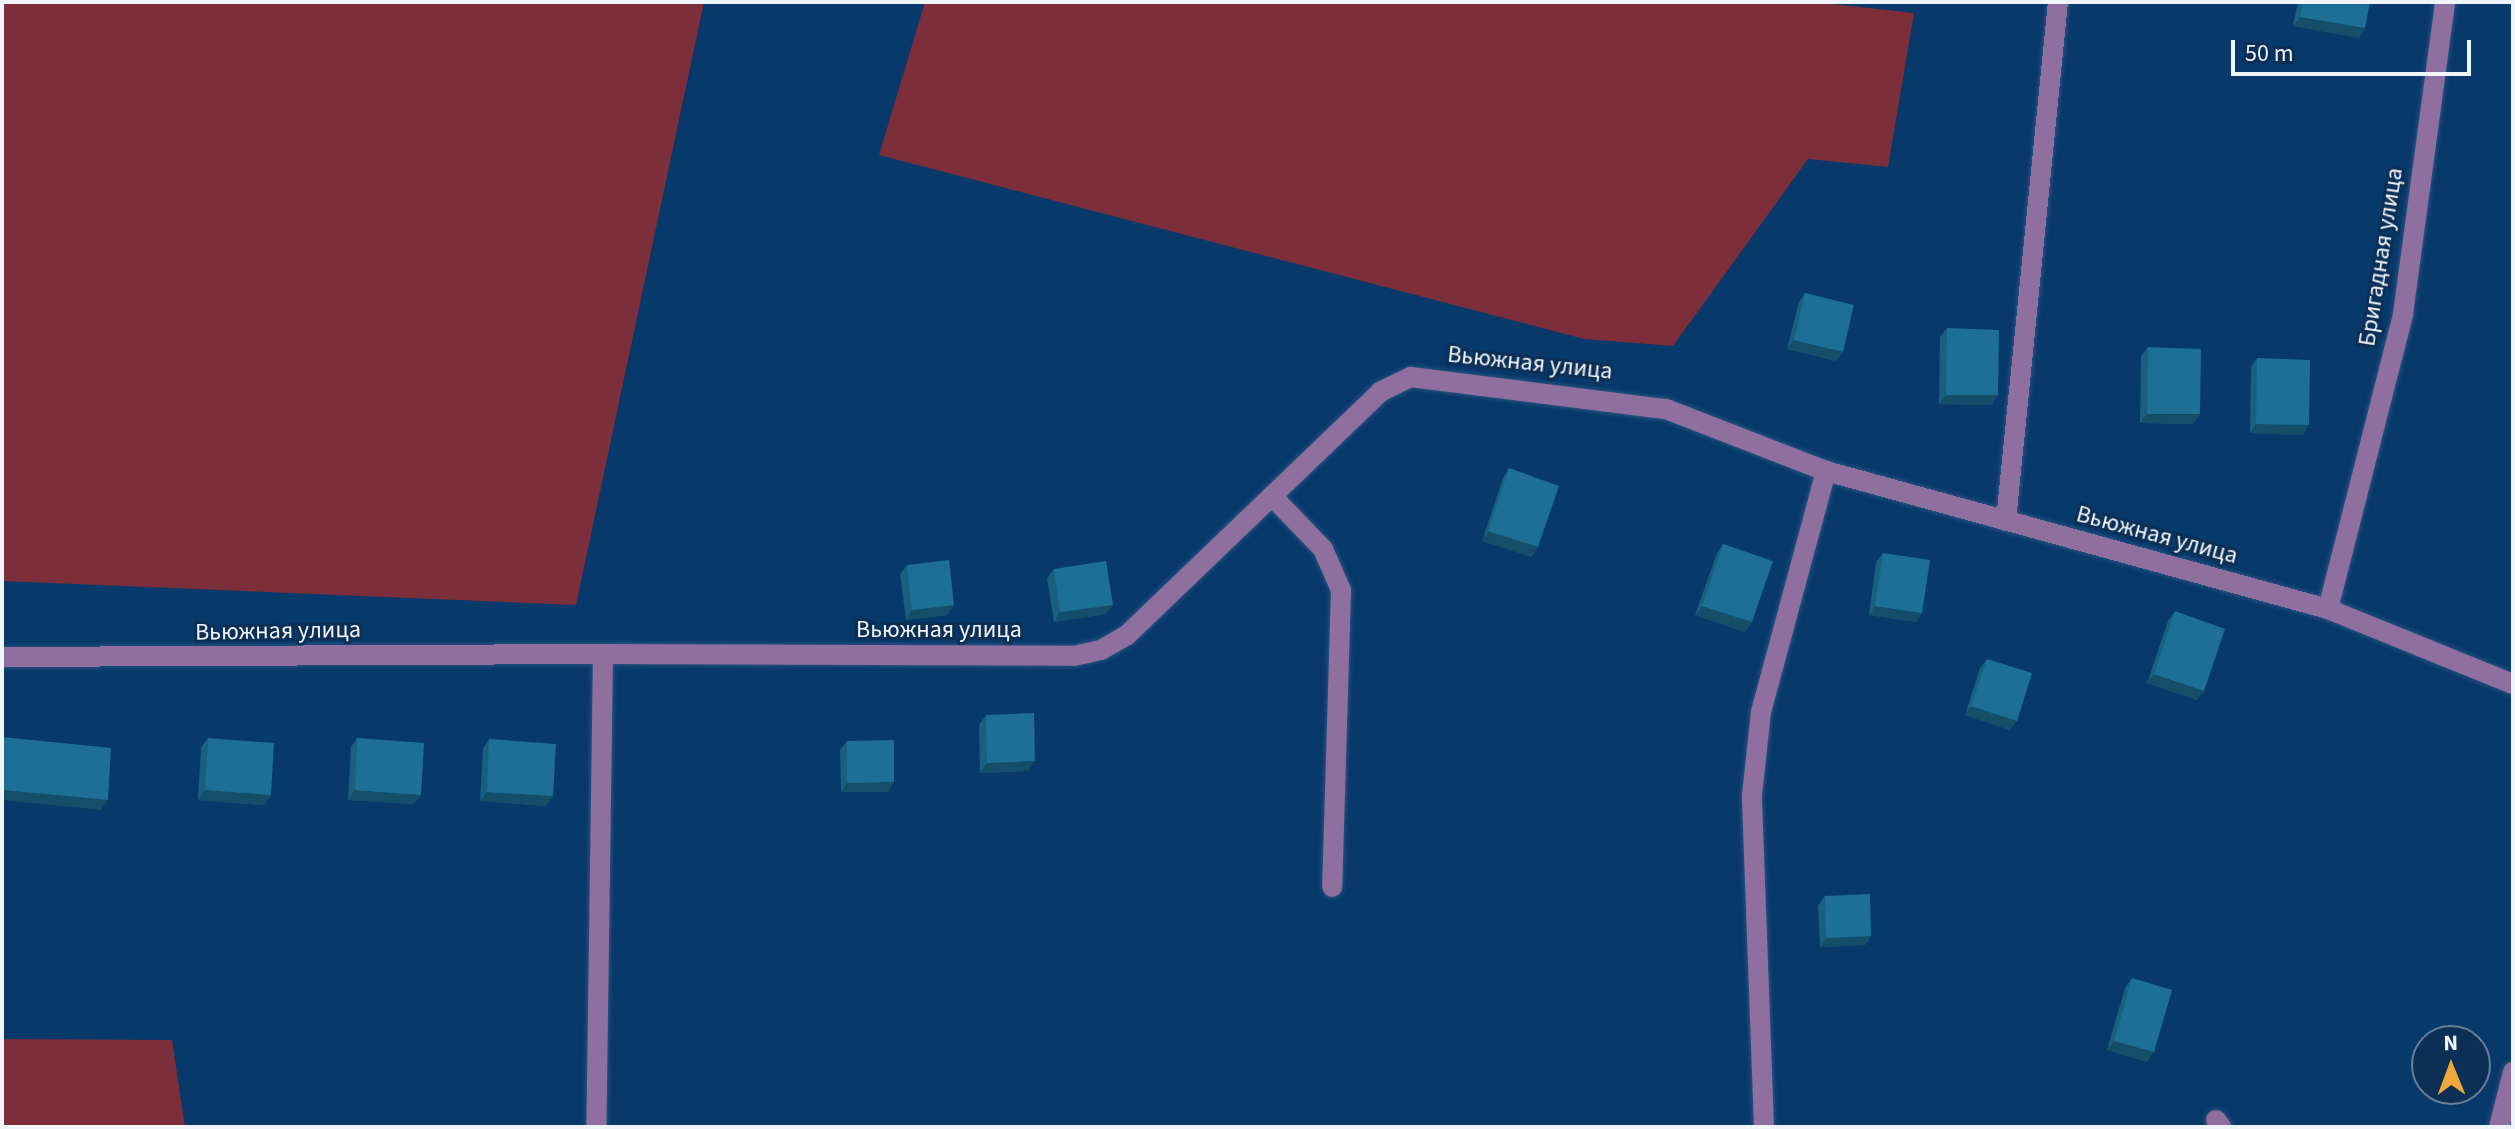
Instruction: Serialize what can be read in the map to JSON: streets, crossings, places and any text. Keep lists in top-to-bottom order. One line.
{"streets":{"street":["Бригадная улица","Вьюжная улица"]},"crossings":[["Бригадная улица","Вьюжная улица"]],"scale_bar":"50 m","north":"top"}
